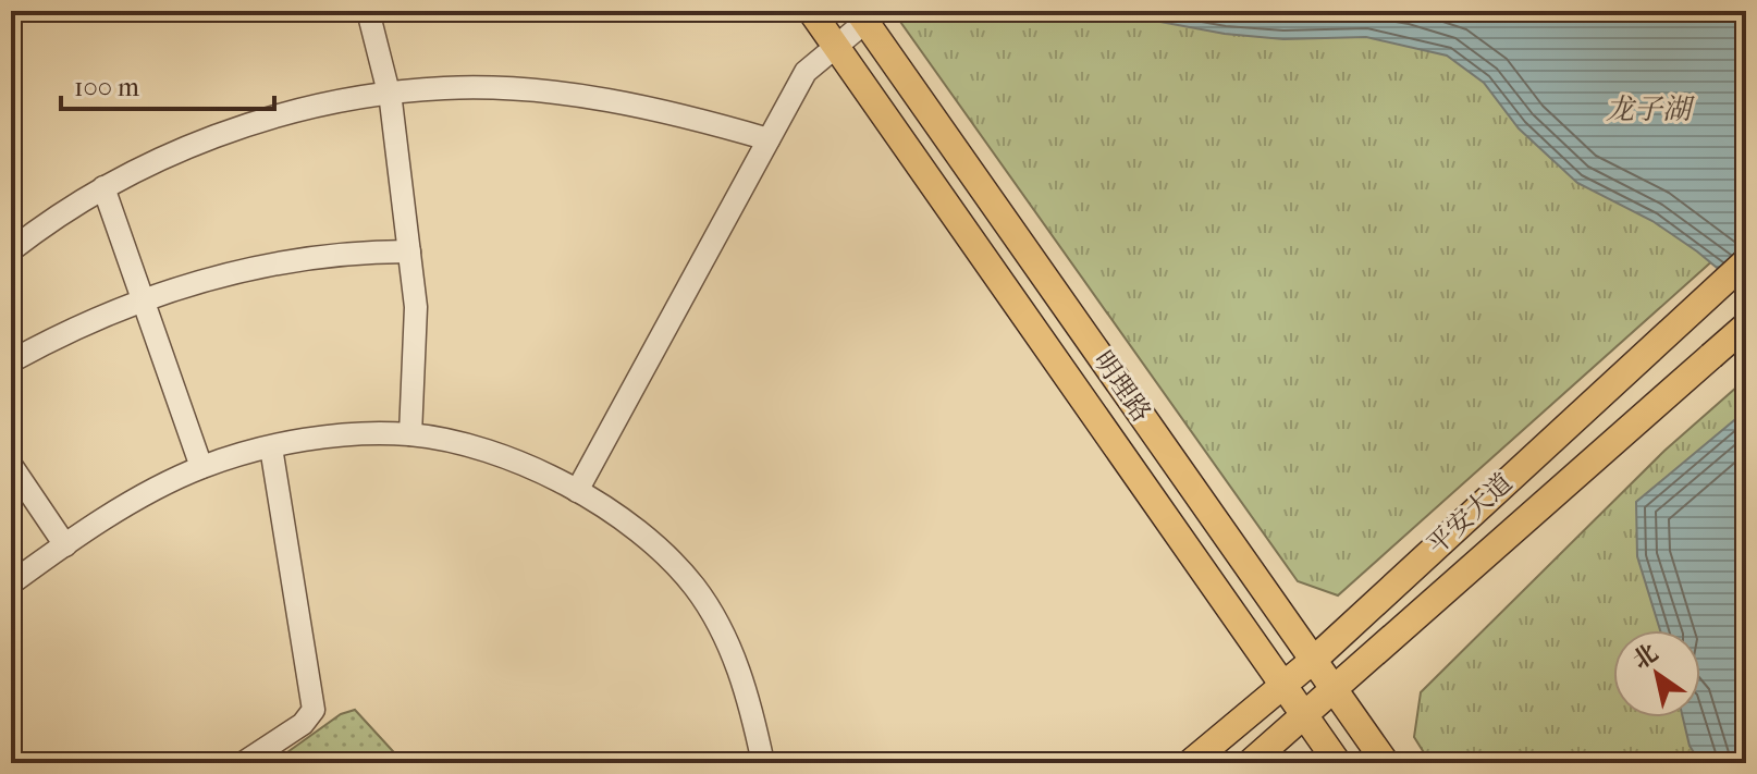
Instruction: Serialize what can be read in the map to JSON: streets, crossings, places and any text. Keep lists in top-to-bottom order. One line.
{"streets":{"main road":["明理路","平安大道"]},"crossings":[["明理路","平安大道"]],"water":["龙子湖"],"scale_bar":"100 m","north":"top left"}
